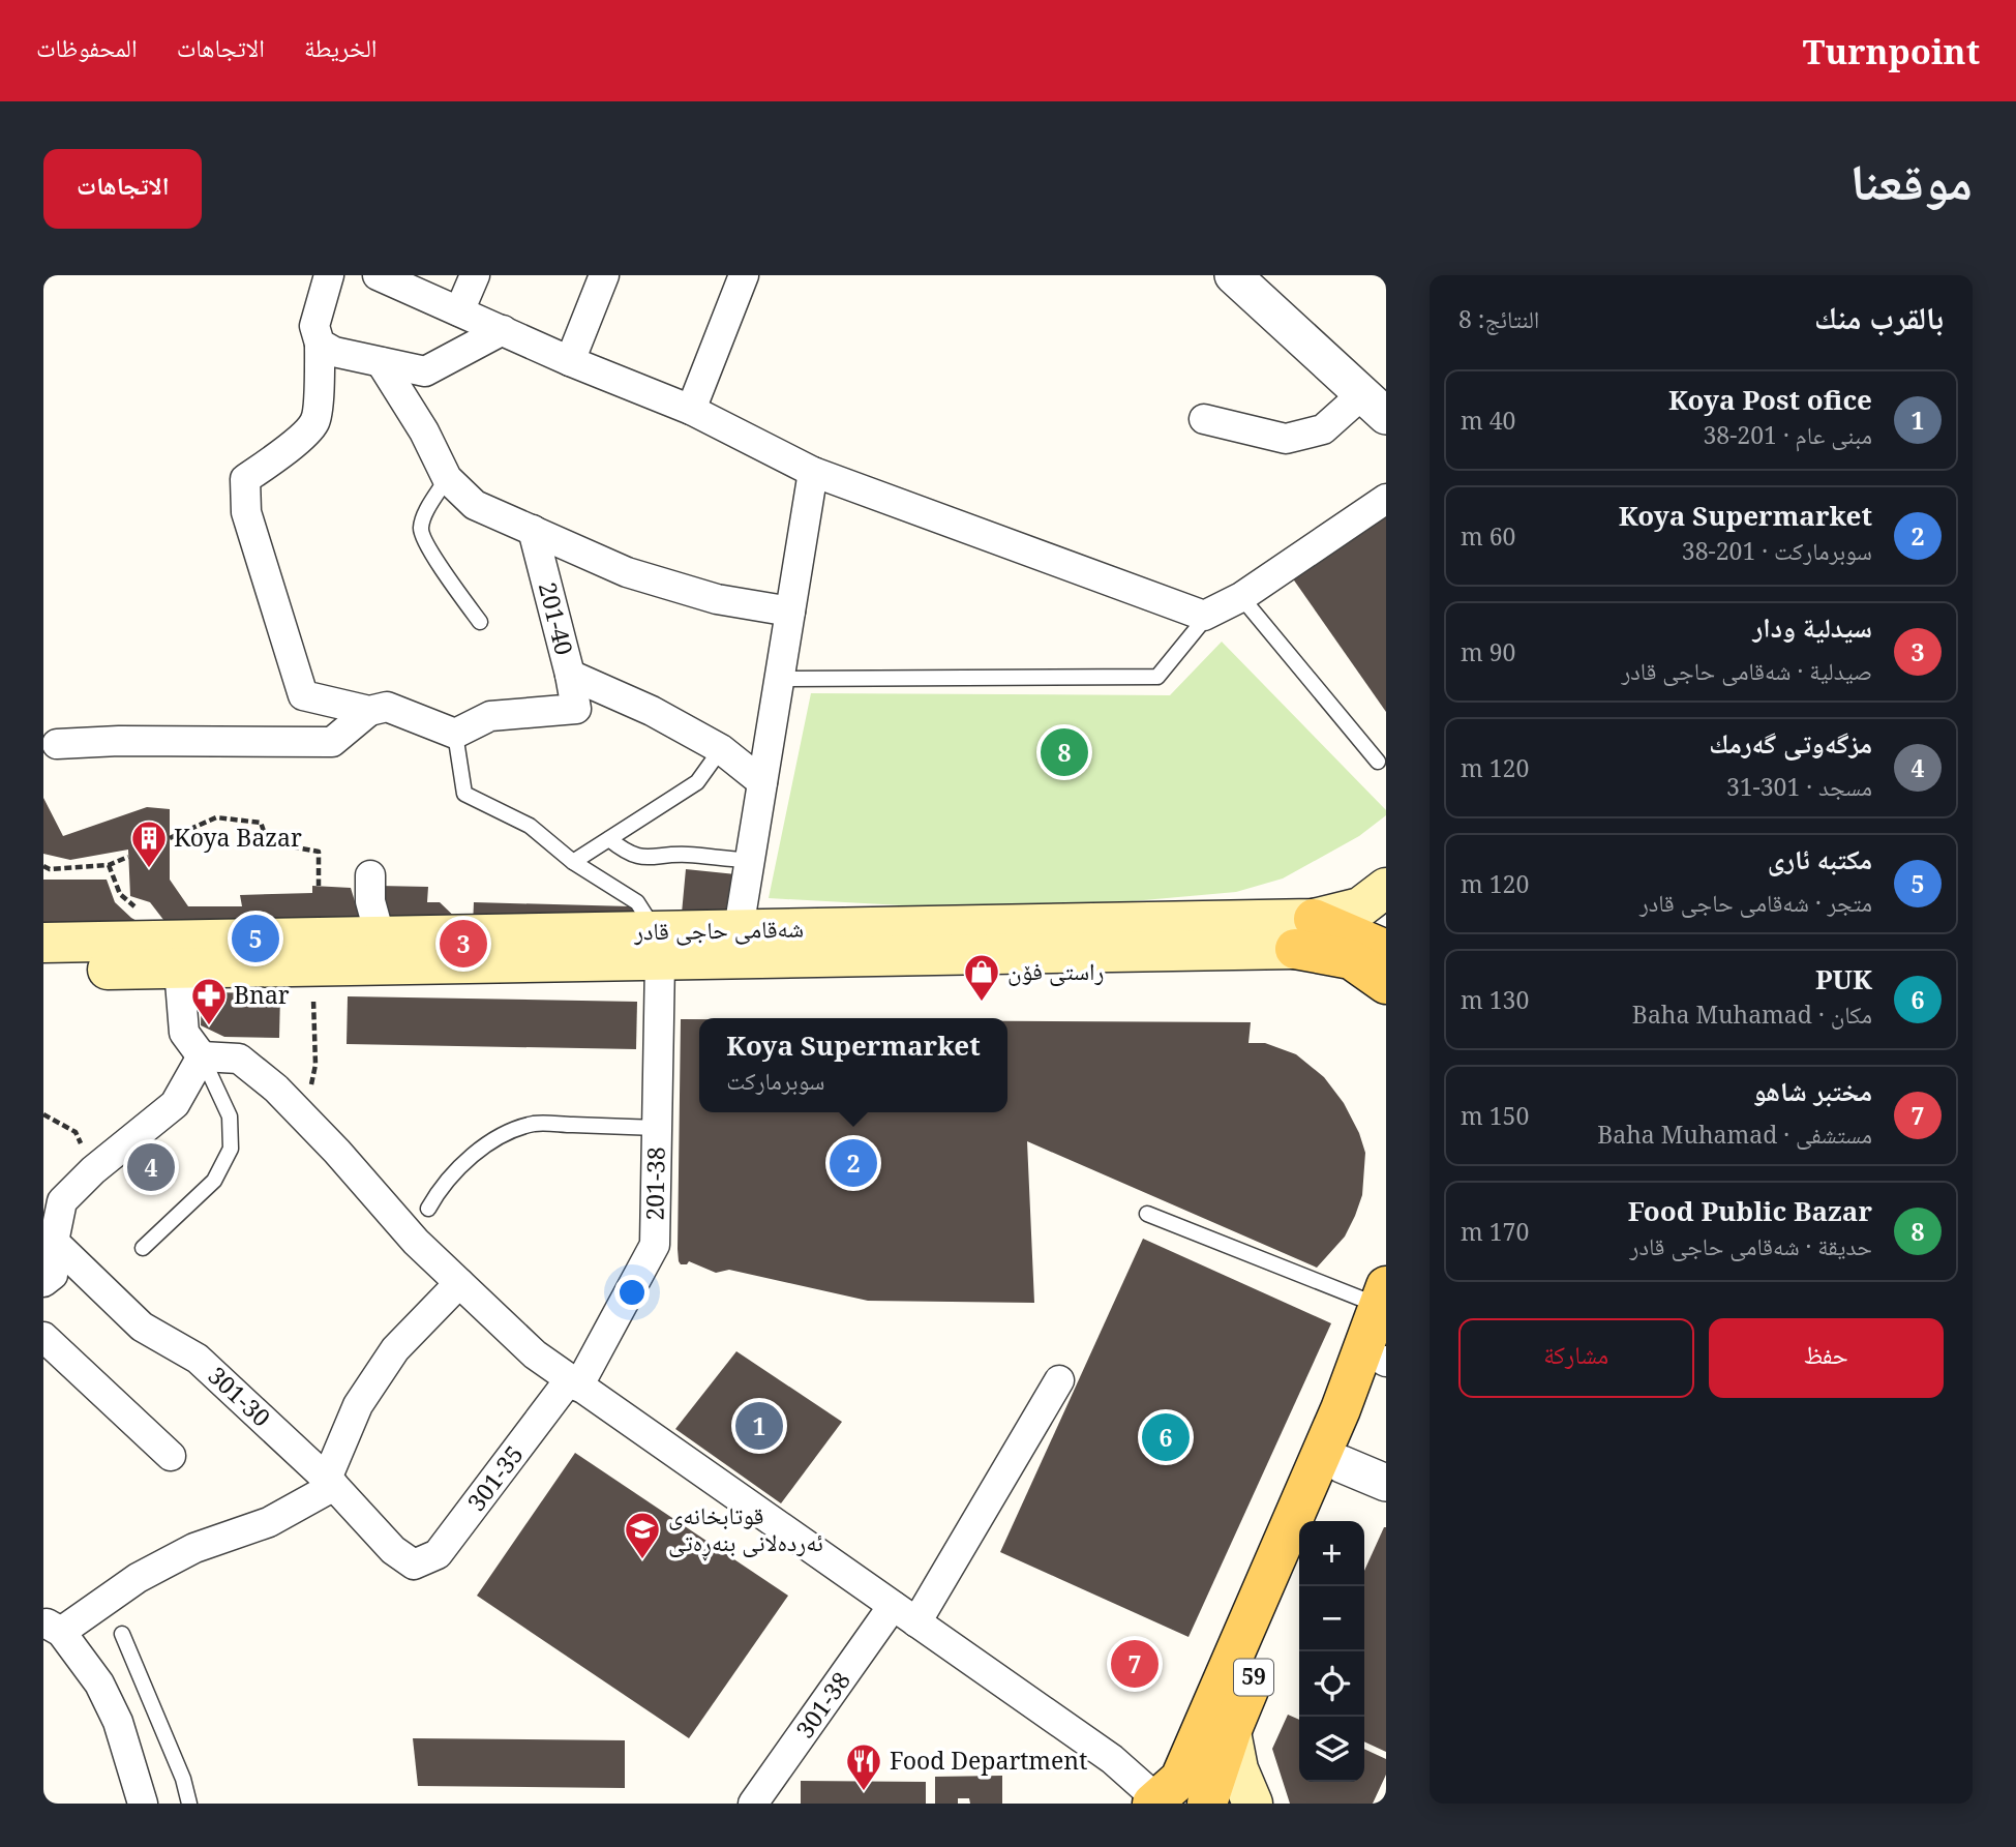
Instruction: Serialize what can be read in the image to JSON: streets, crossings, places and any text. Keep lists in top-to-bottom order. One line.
{"streets":{"main road":["شەقامی حاجی قادر","59"],"street":["201-40","201-38","301-30","301-35","301-38"]},"crossings":[["شەقامی حاجی قادر","201-38"],["201-38","301-35"],["301-30","301-35"]],"places":{"building":["Koya Bazar"],"shop":["راستى فۆن"],"pharmacy":["Bnar"],"school or university":["قوتابخانه‌ی ئه‌رده‌لانی بنه‌ڕه‌تی"],"restaurant":["Food Department"]},"page":{"header":"Turnpoint","nav":["الخريطة","الاتجاهات","المحفوظات"],"title":"موقعنا","buttons":["الاتجاهات",["حفظ","مشاركة"]],"heading":["بالقرب منك","النتائج: 8"],"list":[{"mark":"1","name":"Koya Post ofice","note":"مبنى عام · 201-38","value":"40 m"},{"mark":"2","name":"Koya Supermarket","note":"سوبرماركت · 201-38","value":"60 m"},{"mark":"3","name":"سيدلية ودار","note":"صيدلية · شەقامی حاجی قادر","value":"90 m"},{"mark":"4","name":"مزگه‌وتی گه‌رمك","note":"مسجد · 301-31","value":"120 m"},{"mark":"5","name":"مكتبە ئارى","note":"متجر · شەقامی حاجی قادر","value":"120 m"},{"mark":"6","name":"PUK","note":"مكان · Baha Muhamad","value":"130 m"},{"mark":"7","name":"مختبر شاهو","note":"مستشفى · Baha Muhamad","value":"150 m"},{"mark":"8","name":"Food Public Bazar","note":"حديقة · شەقامی حاجی قادر","value":"170 m"}],"pins":["8","5","3","2","4","1","6","7"],"popup":["Koya Supermarket","سوبرماركت"],"map_buttons":["+","−"]}}
